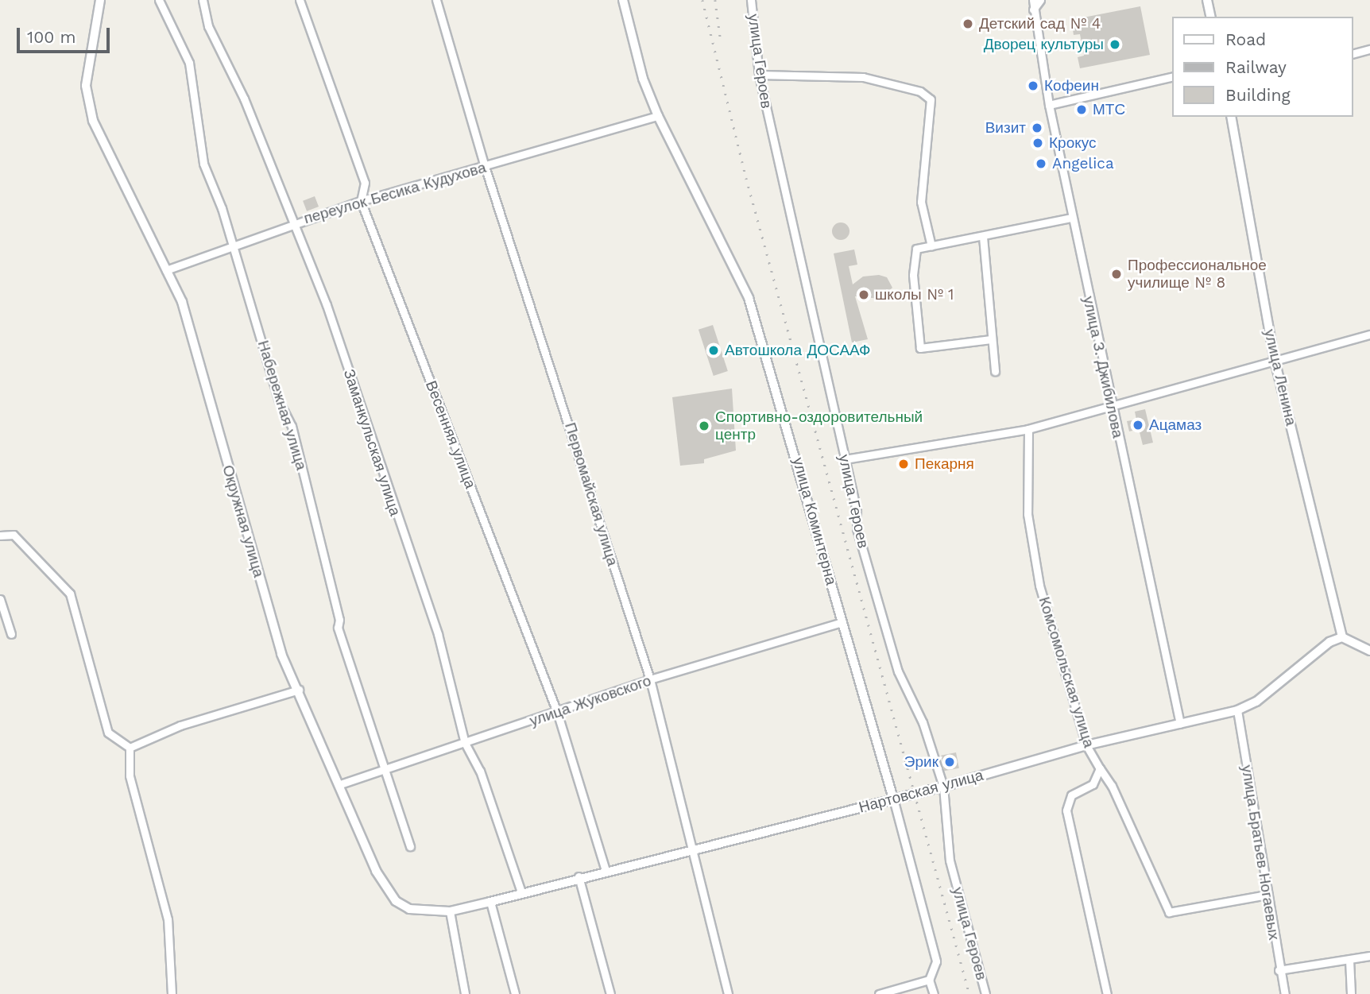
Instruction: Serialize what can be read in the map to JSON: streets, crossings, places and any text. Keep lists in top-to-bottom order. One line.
{"streets":{"street":["улица Героев","переулок Бесика Кудухова","улица З. Джибилова","улица Ленина","Набережная улица","Весенняя улица","Заманкульская улица","Первомайская улица","Окружная улица","улица Коминтерна","Комсомольская улица","улица Жуковского","Нартовская улица","улица Братьев Ногаевых"]},"crossings":[["улица Героев","Нартовская улица"],["переулок Бесика Кудухова","Набережная улица"],["переулок Бесика Кудухова","Весенняя улица"],["переулок Бесика Кудухова","Заманкульская улица"],["переулок Бесика Кудухова","Первомайская улица"],["переулок Бесика Кудухова","Окружная улица"],["переулок Бесика Кудухова","улица Коминтерна"],["улица З. Джибилова","Нартовская улица"],["улица Ленина","Нартовская улица"],["Набережная улица","улица Жуковского"],["Весенняя улица","улица Жуковского"],["Весенняя улица","Нартовская улица"],["Заманкульская улица","улица Жуковского"],["Заманкульская улица","Нартовская улица"],["Первомайская улица","улица Жуковского"],["Первомайская улица","Нартовская улица"],["Окружная улица","улица Жуковского"],["Окружная улица","Нартовская улица"],["улица Коминтерна","улица Жуковского"],["улица Коминтерна","Нартовская улица"],["Комсомольская улица","Нартовская улица"],["Комсомольская улица","улица Братьев Ногаевых"],["Нартовская улица","улица Братьев Ногаевых"]],"places":["Детский сад № 4","Дворец культуры","Кофеин","МТС","Визит","Крокус","Angelica","Профессиональное училище № 8","школы № 1","Автошкола ДОСААФ","Ацамаз","Спортивно-оздоровительный центр","Пекарня","Эрик"],"legend":["Road","Railway","Building"],"scale_bar":"100 m"}
